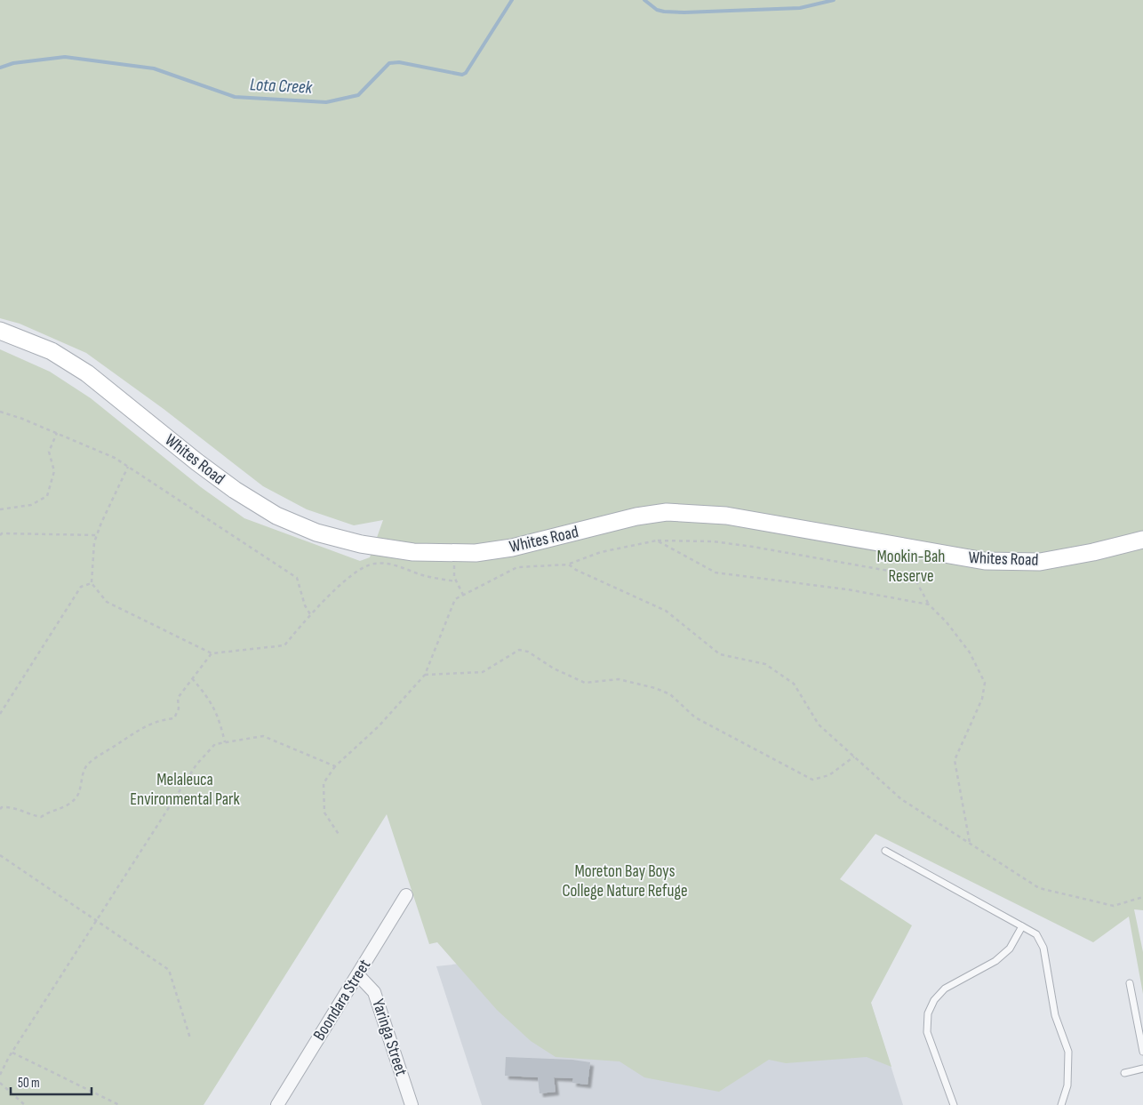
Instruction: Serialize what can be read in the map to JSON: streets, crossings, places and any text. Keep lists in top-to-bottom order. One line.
{"streets":{"street":["Whites Road","Boondara Street","Yaringa Street"]},"crossings":[["Boondara Street","Yaringa Street"]],"water":["Lota Creek"],"parks":["Mookin-Bah Reserve","Melaleuca Environmental Park","Moreton Bay Boys College Nature Refuge"],"scale_bar":"50 m"}
